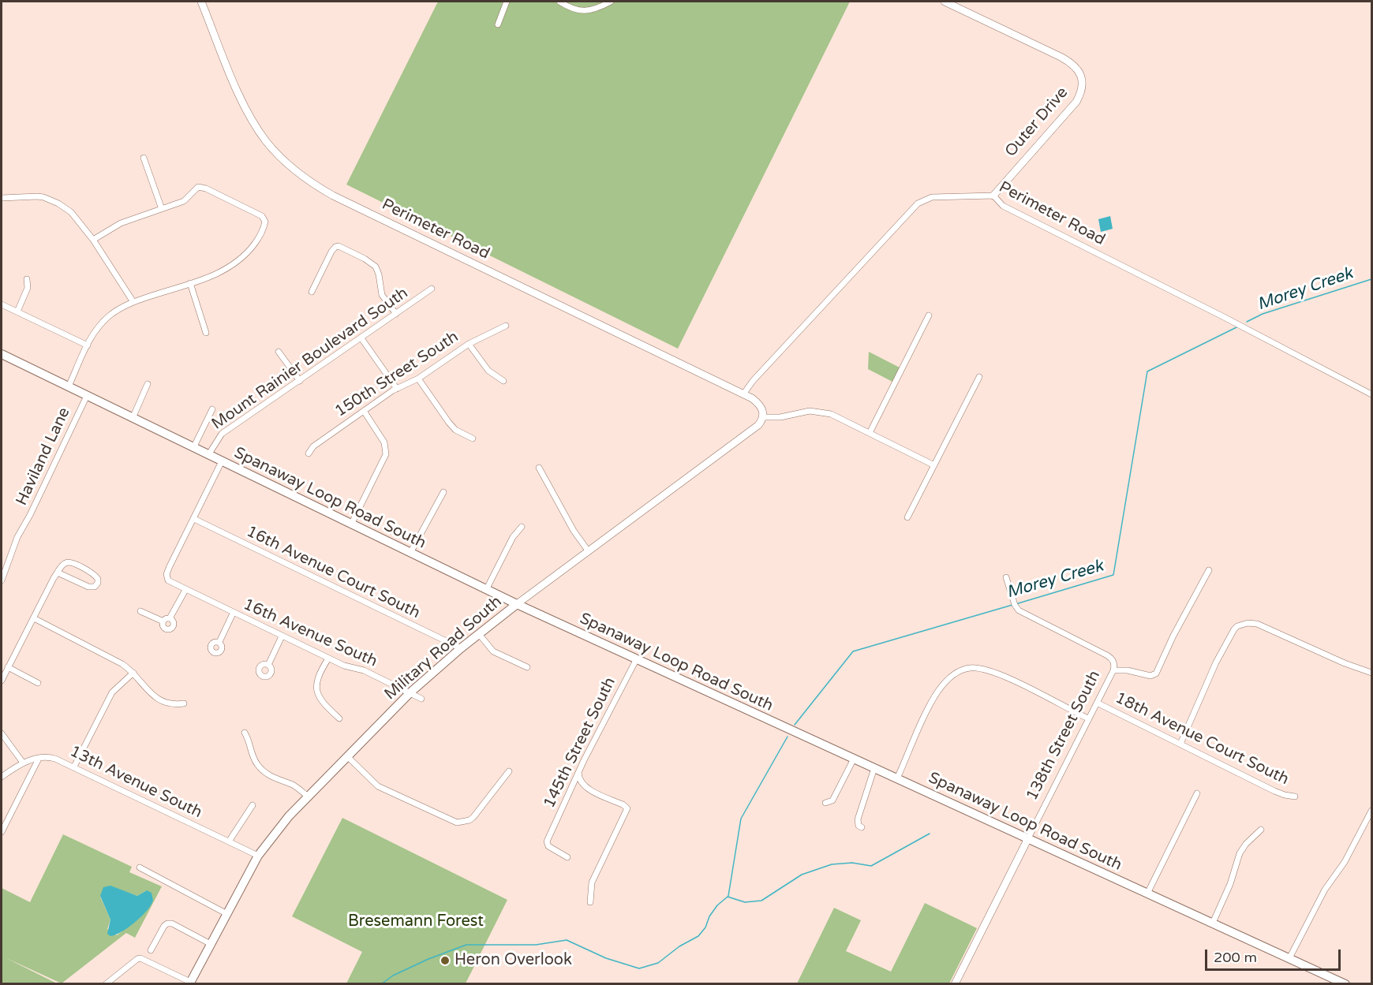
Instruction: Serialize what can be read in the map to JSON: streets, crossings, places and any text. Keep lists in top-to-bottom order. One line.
{"streets":{"main road":["Spanaway Loop Road South","Military Road South"],"street":["Outer Drive","Perimeter Road","Mount Rainier Boulevard South","150th Street South","Haviland Lane","16th Avenue Court South","16th Avenue South","138th Street South","18th Avenue Court South","145th Street South","13th Avenue South"]},"crossings":[["Outer Drive","Perimeter Road"],["Perimeter Road","Military Road South"],["Mount Rainier Boulevard South","Spanaway Loop Road South"],["Haviland Lane","Spanaway Loop Road South"],["Spanaway Loop Road South","Military Road South"],["Spanaway Loop Road South","138th Street South"],["Spanaway Loop Road South","145th Street South"],["16th Avenue Court South","16th Avenue South"],["16th Avenue Court South","Military Road South"],["16th Avenue South","Military Road South"],["Military Road South","13th Avenue South"],["138th Street South","18th Avenue Court South"]],"water":["Morey Creek"],"parks":["Bresemann Forest"],"places":["Heron Overlook"],"scale_bar":"200 m"}
